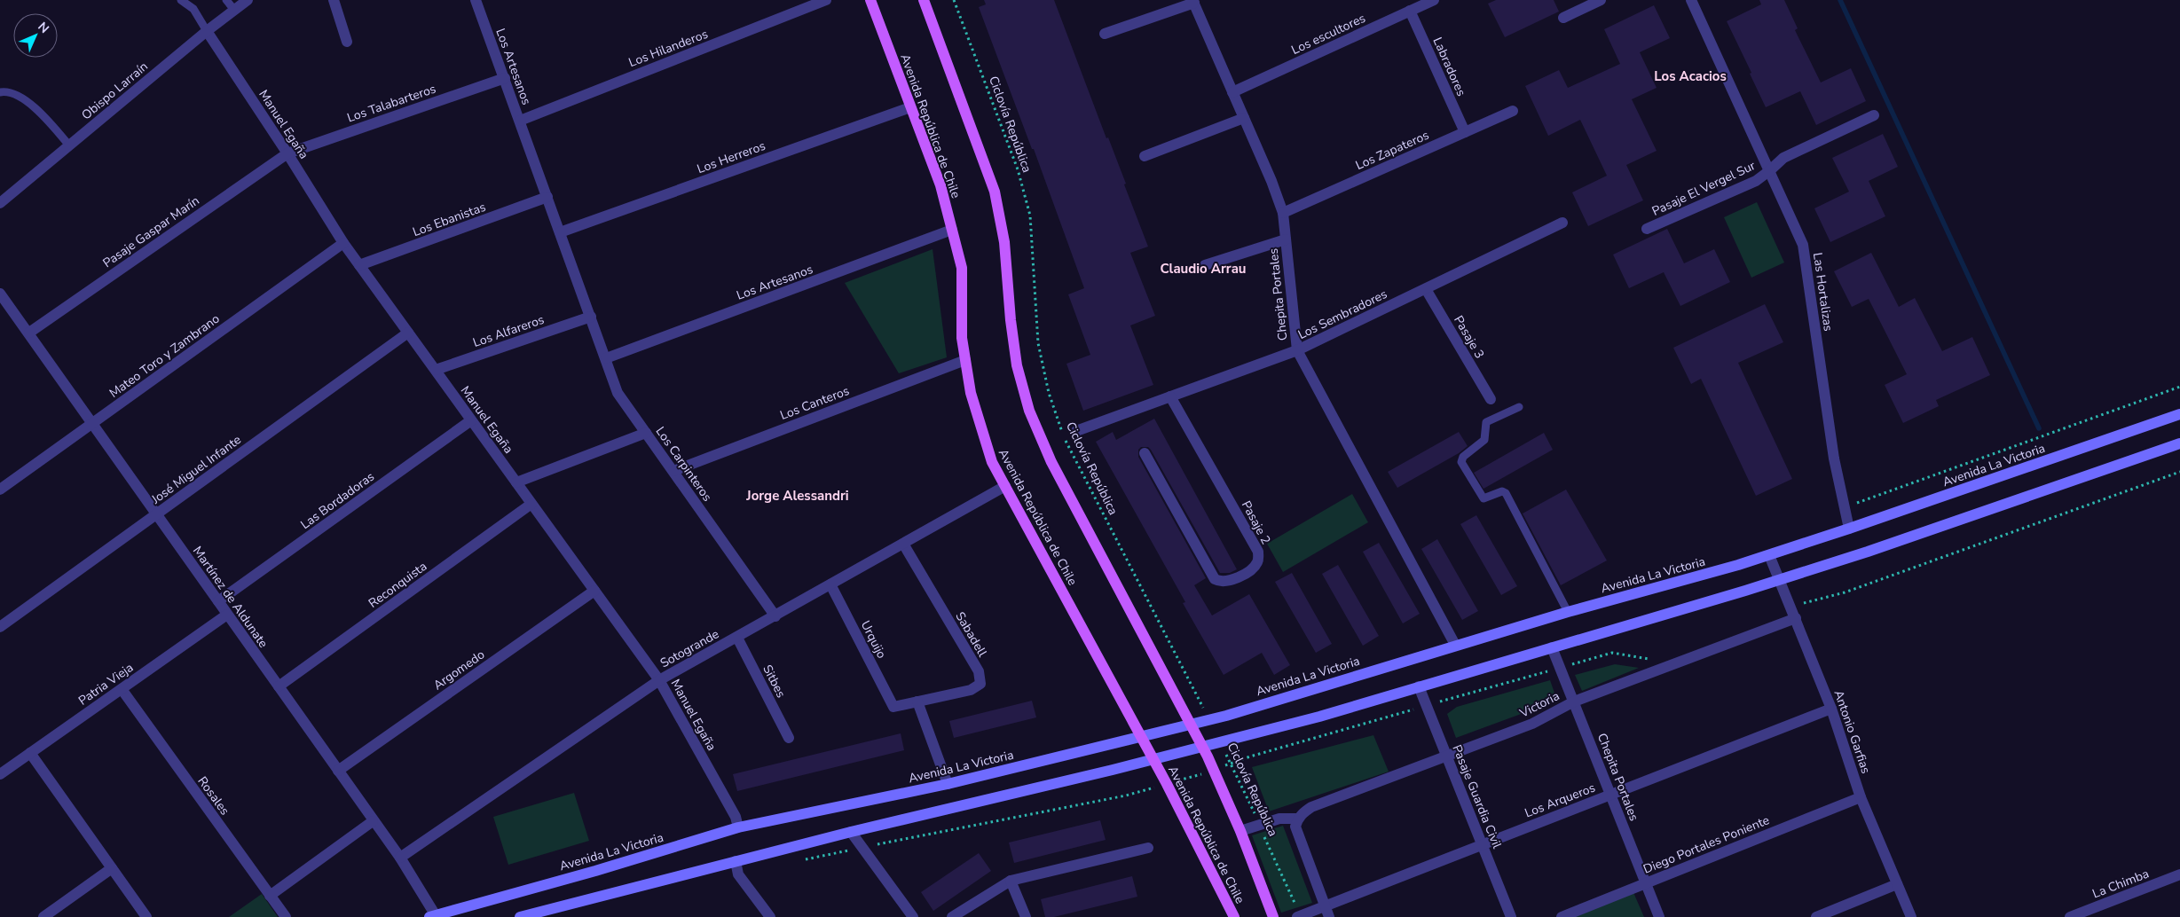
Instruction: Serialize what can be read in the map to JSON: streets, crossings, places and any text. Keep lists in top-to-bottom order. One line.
{"streets":{"main road":["Avenida República de Chile","Avenida La Victoria"],"street":["Los escultores","Los Hilanderos","Los Artesanos","Labradores","Obispo Larraín","Los Talabarteros","Manuel Egaña","Los Zapateros","Los Herreros","Pasaje El Vergel Sur","Los Ebanistas","Pasaje Gaspar Marín","Las Hortalizas","Chepita Portales","Los Sembradores","Los Alfareros","Pasaje 3","Mateo Toro y Zambrano","Los Canteros","Los Carpinteros","José Miguel Infante","Las Bordadoras","Pasaje 2","Reconquista","Martínez de Aldunate","Sabadell","Urquijo","Sotogrande","Argomedo","Sitbes","Patria Vieja","Victoria","Antonio Garfias","Rosales","Pasaje Guardia Civil","Los Arqueros","Diego Portales Poniente","La Chimba"],"path":["Ciclovía República"]},"crossings":[["Los escultores","Labradores"],["Los escultores","Chepita Portales"],["Los Hilanderos","Los Artesanos"],["Los Artesanos","Los Talabarteros"],["Los Artesanos","Avenida República de Chile"],["Los Artesanos","Los Herreros"],["Los Artesanos","Los Ebanistas"],["Los Artesanos","Los Alfareros"],["Los Artesanos","Los Carpinteros"],["Labradores","Los Zapateros"],["Obispo Larraín","Manuel Egaña"],["Los Talabarteros","Manuel Egaña"],["Los Talabarteros","Pasaje Gaspar Marín"],["Manuel Egaña","Los Ebanistas"],["Manuel Egaña","Pasaje Gaspar Marín"],["Manuel Egaña","Los Alfareros"],["Manuel Egaña","Mateo Toro y Zambrano"],["Manuel Egaña","Avenida La Victoria"],["Manuel Egaña","José Miguel Infante"],["Manuel Egaña","Las Bordadoras"],["Manuel Egaña","Reconquista"],["Manuel Egaña","Sotogrande"],["Manuel Egaña","Argomedo"],["Ciclovía República","Avenida La Victoria"],["Ciclovía República","Los Arqueros"],["Avenida República de Chile","Los Herreros"],["Avenida República de Chile","Los Canteros"],["Avenida República de Chile","Avenida La Victoria"],["Avenida República de Chile","Sotogrande"],["Los Zapateros","Chepita Portales"],["Pasaje El Vergel Sur","Las Hortalizas"],["Pasaje Gaspar Marín","Martínez de Aldunate"],["Las Hortalizas","Avenida La Victoria"],["Chepita Portales","Los Sembradores"],["Chepita Portales","Avenida La Victoria"],["Chepita Portales","Victoria"],["Chepita Portales","Los Arqueros"],["Chepita Portales","Diego Portales Poniente"],["Los Sembradores","Pasaje 3"],["Los Sembradores","Pasaje 2"],["Los Alfareros","Los Carpinteros"],["Mateo Toro y Zambrano","Martínez de Aldunate"],["Los Canteros","Los Carpinteros"],["Los Carpinteros","Sotogrande"],["Avenida La Victoria","Martínez de Aldunate"],["Avenida La Victoria","Antonio Garfias"],["José Miguel Infante","Martínez de Aldunate"],["Las Bordadoras","Martínez de Aldunate"],["Reconquista","Martínez de Aldunate"],["Martínez de Aldunate","Sotogrande"],["Martínez de Aldunate","Argomedo"],["Martínez de Aldunate","Patria Vieja"],["Sabadell","Urquijo"],["Sabadell","Sotogrande"],["Urquijo","Sotogrande"],["Sotogrande","Sitbes"],["Patria Vieja","Rosales"],["Victoria","Antonio Garfias"],["Victoria","Pasaje Guardia Civil"],["Antonio Garfias","Los Arqueros"],["Antonio Garfias","Diego Portales Poniente"],["Pasaje Guardia Civil","Los Arqueros"]],"districts":["Los Acacios","Claudio Arrau","Jorge Alessandri"],"north":"top right"}
